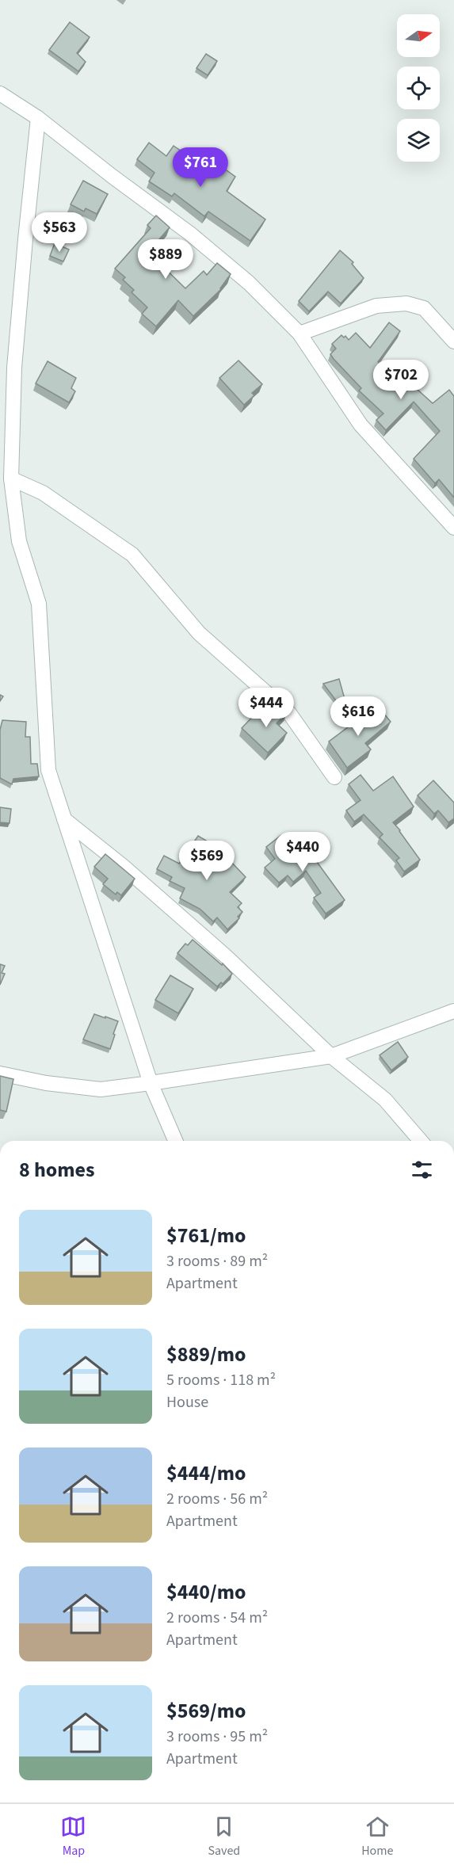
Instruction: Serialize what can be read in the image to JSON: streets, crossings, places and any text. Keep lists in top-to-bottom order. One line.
{"north":"right","page":{"price":["$761","$563","$889","$702","$444","$616","$440","$569"],"heading":"8 homes","list":[{"name":"$761/mo","note":"3 rooms · 89 m² · Apartment"},{"name":"$889/mo","note":"5 rooms · 118 m² · House"},{"name":"$444/mo","note":"2 rooms · 56 m² · Apartment"},{"name":"$440/mo","note":"2 rooms · 54 m² · Apartment"},{"name":"$569/mo","note":"3 rooms · 95 m² · Apartment"}],"tabs":["Map","Saved","Home"]}}
